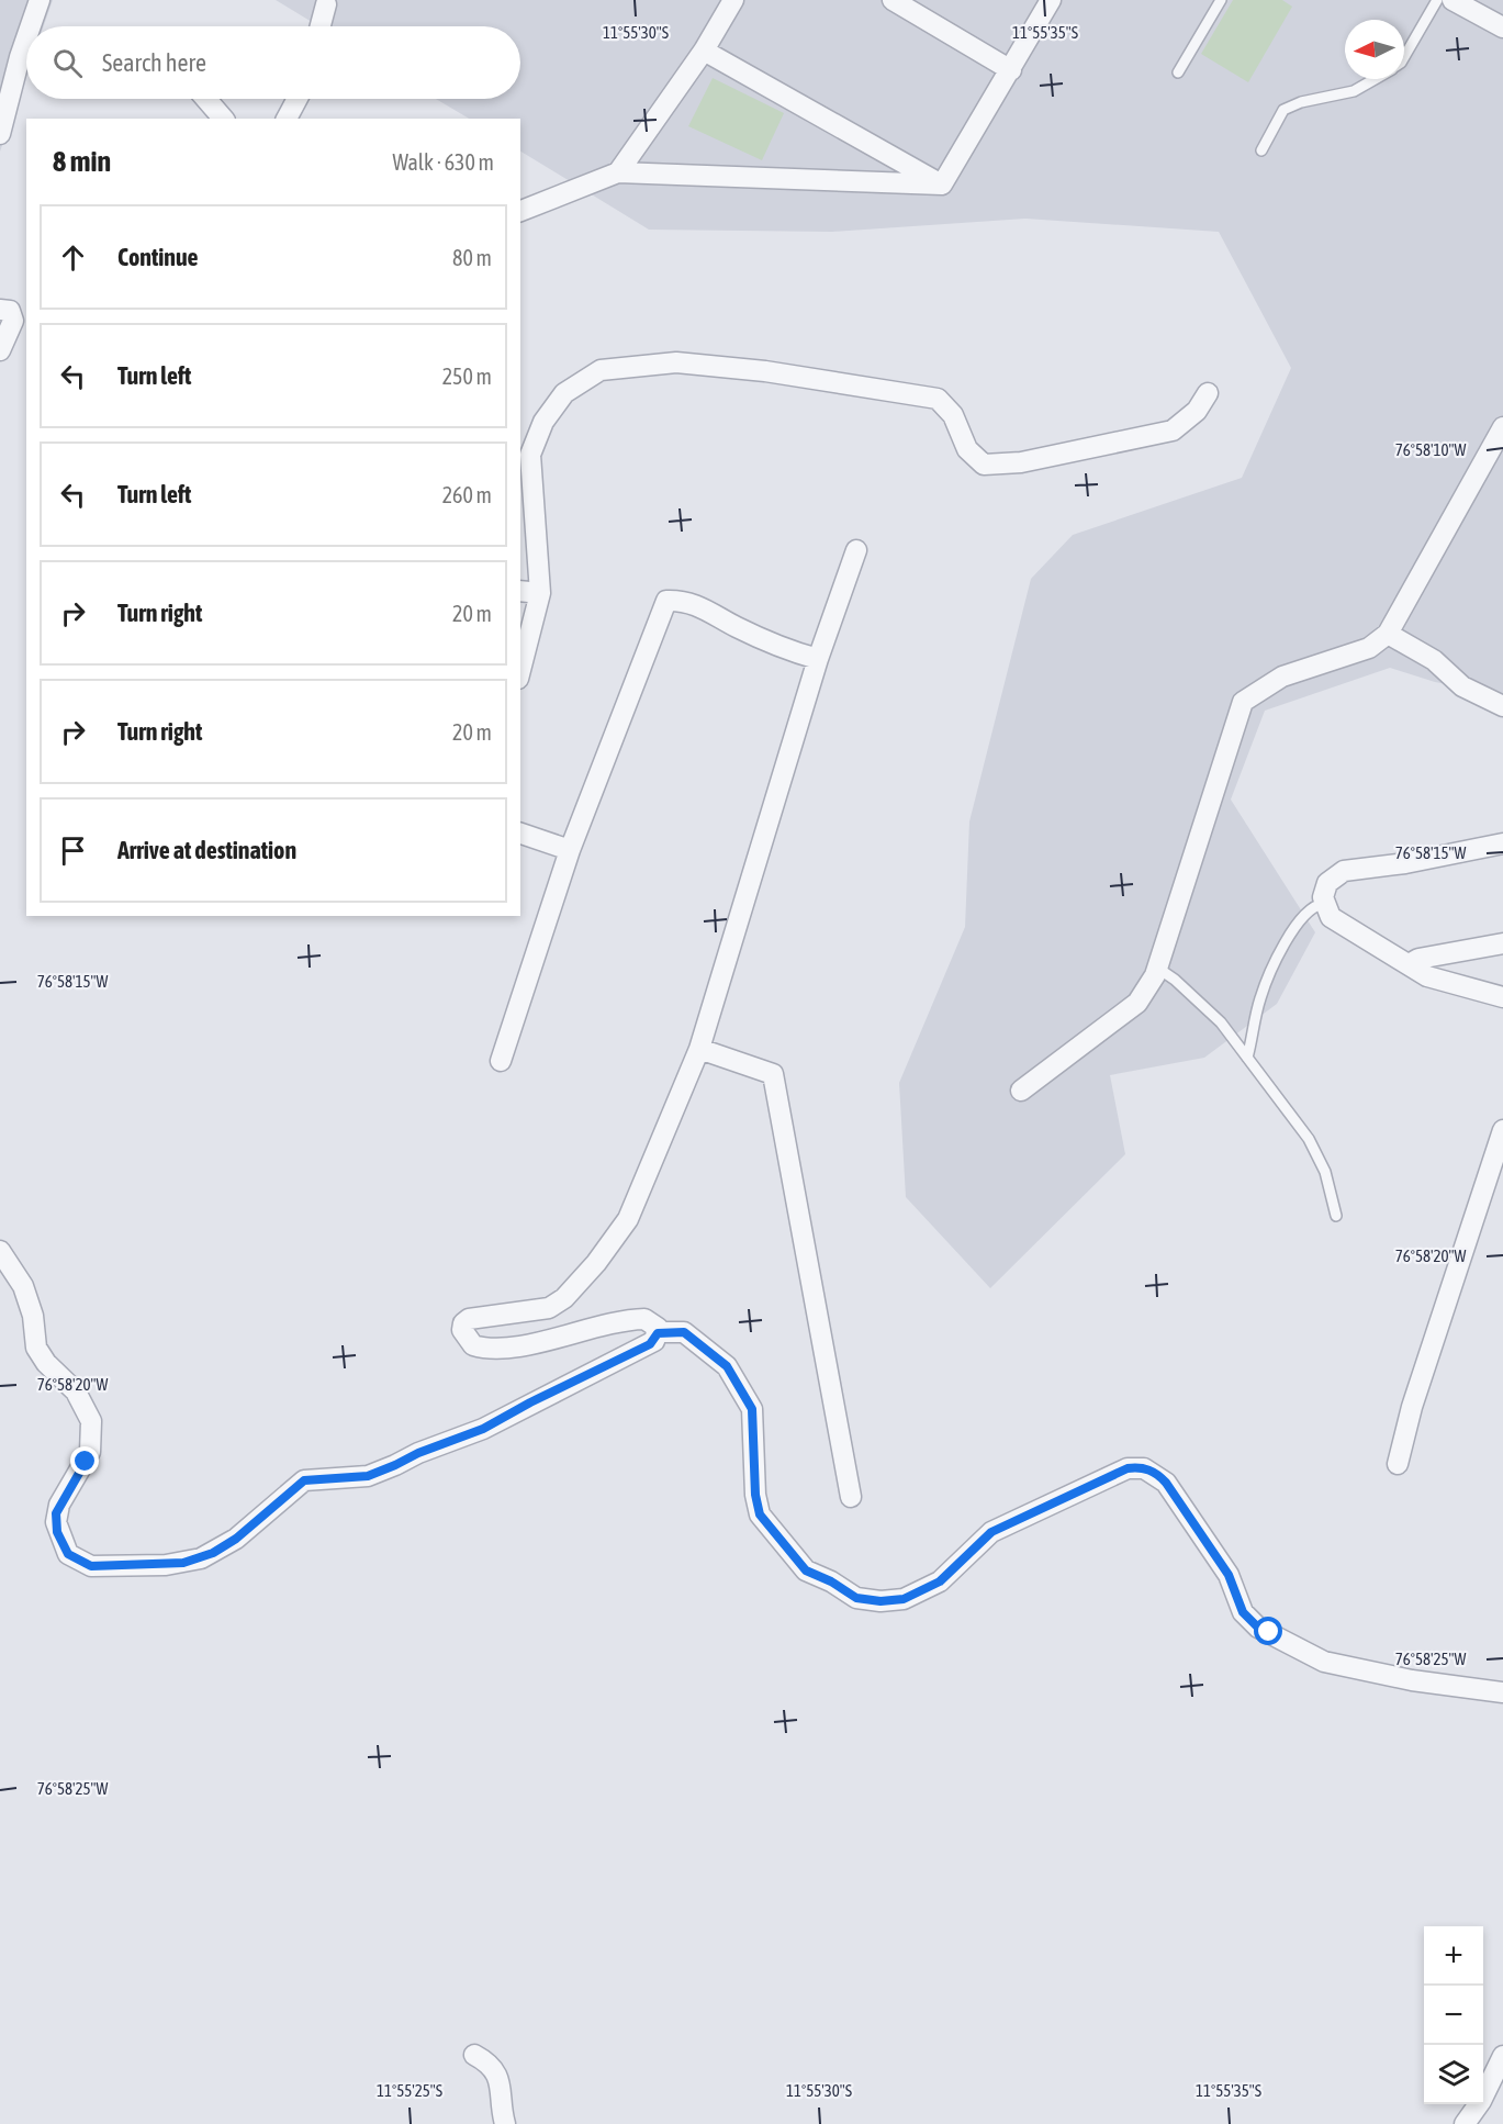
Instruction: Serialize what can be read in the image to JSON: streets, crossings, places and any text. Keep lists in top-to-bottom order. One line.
{"north":"left","page":{"search":"Search here","heading":["8 min","Walk · 630 m"],"list":[["Continue","80 m"],["Turn left","250 m"],["Turn left","260 m"],["Turn right","20 m"],["Turn right","20 m"],"Arrive at destination"],"map_buttons":["+","−"]},"coordinates":["11°55'30\"S","11°55'35\"S","76°58'10\"W","76°58'15\"W","76°58'20\"W","76°58'25\"W","11°55'25\"S"]}
